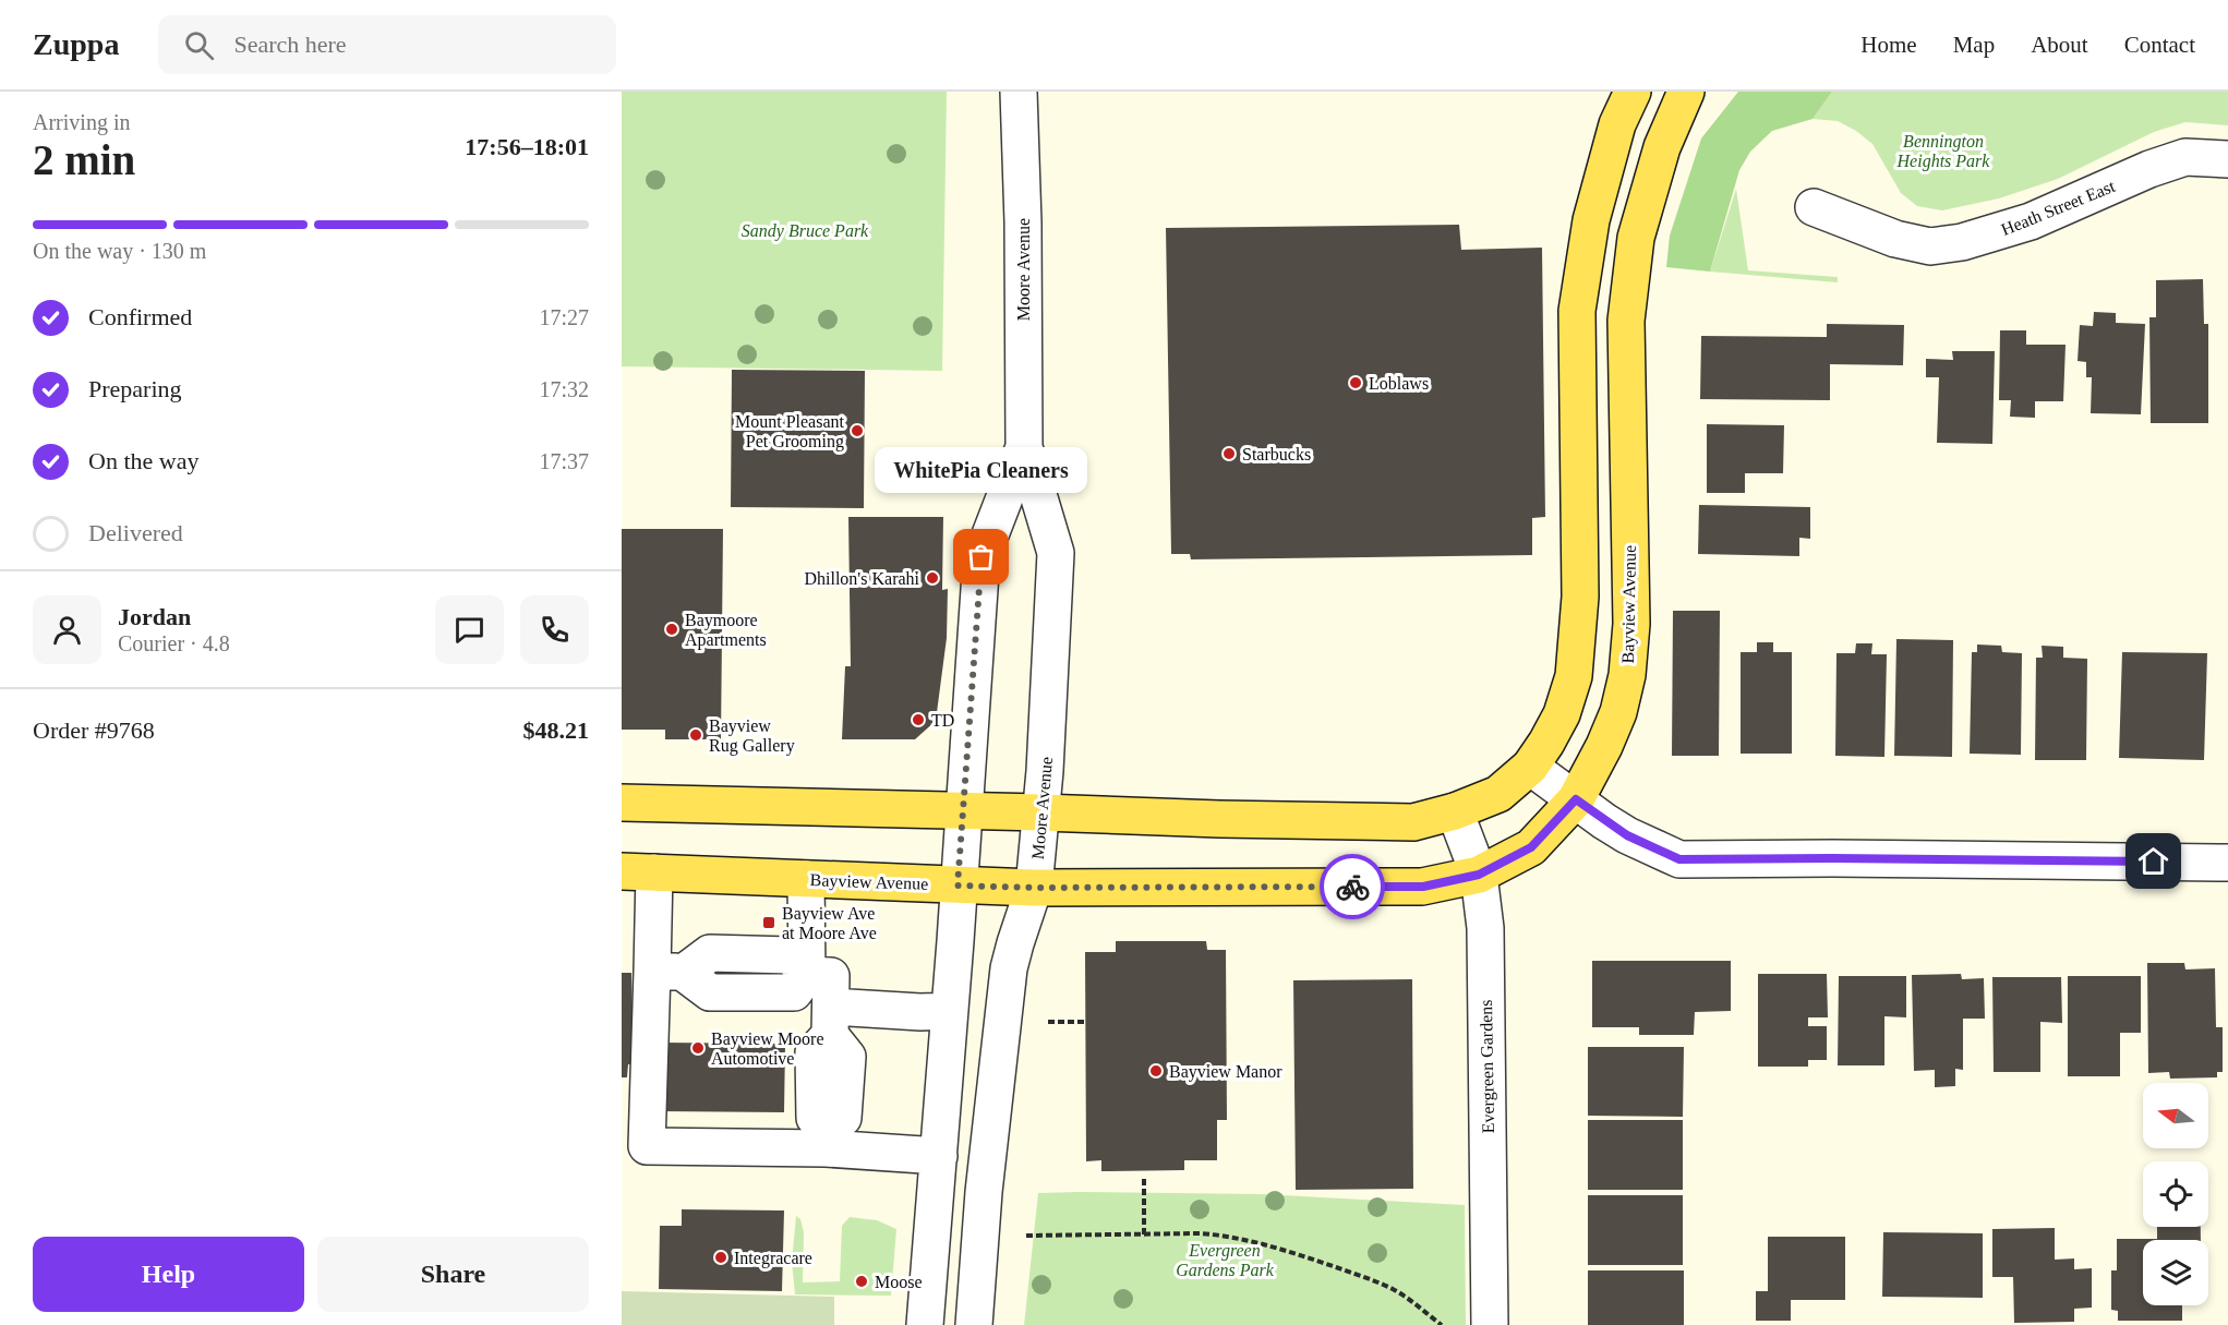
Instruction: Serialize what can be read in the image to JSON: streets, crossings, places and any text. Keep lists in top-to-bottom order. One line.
{"streets":{"main road":["Bayview Avenue"],"street":["Heath Street East","Moore Avenue","Evergreen Gardens"]},"crossings":[["Moore Avenue","Bayview Avenue"],["Bayview Avenue","Evergreen Gardens"]],"parks":["Bennington Heights Park","Sandy Bruce Park","Evergreen Gardens Park"],"places":{"other":["Loblaws","Mount Pleasant Pet Grooming","Starbucks","WhitePia Cleaners","Dhillon's Karahi","Baymoore Apartments","TD","Bayview Rug Gallery","Bayview Moore Automotive","Bayview Manor","Integracare","Moose"],"transit":["Bayview Ave at Moore Ave"]},"north":"left","page":{"header":"Zuppa","search":"Search here","nav":["Home","Map","About","Contact"],"heading":["2 min","Arriving in","17:56–18:01"],"panel":["Jordan","Courier · 4.8","Order #9768","$48.21"],"bar":"On the way · 130 m","list":[["Confirmed","17:27"],["Preparing","17:32"],["On the way","17:37"],"Delivered"],"bubble":"WhitePia Cleaners","buttons":["Help","Share"]}}
